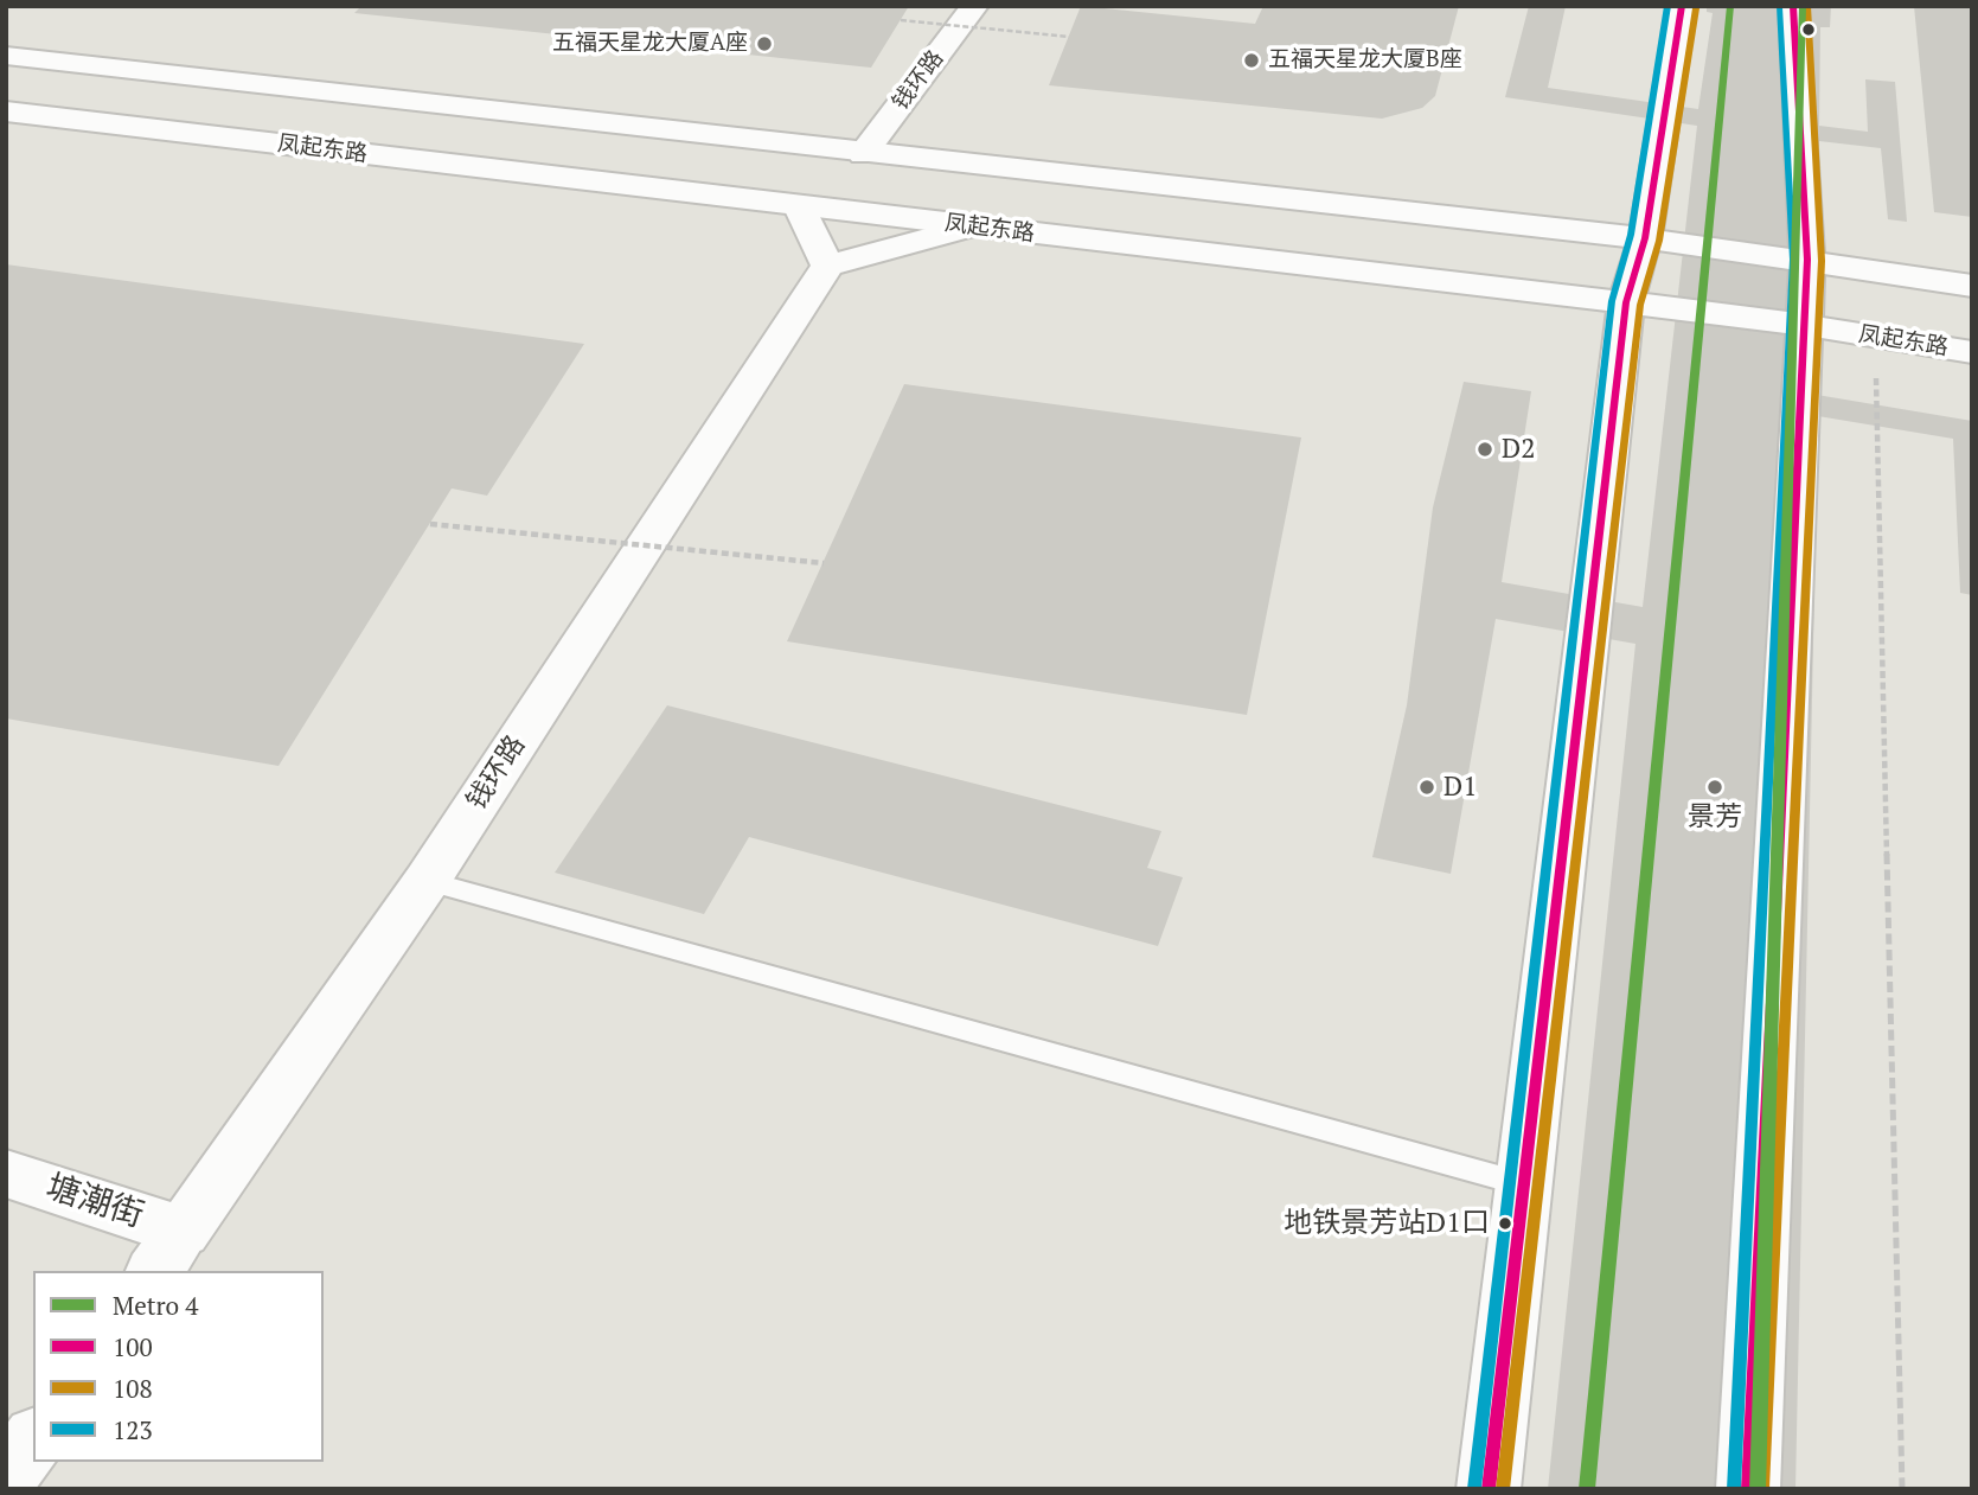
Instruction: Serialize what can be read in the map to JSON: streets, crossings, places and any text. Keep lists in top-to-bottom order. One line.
{"streets":{"main road":["钱环路","凤起东路","塘潮街"]},"crossings":[["钱环路","塘潮街"]],"places":["五福天星龙大厦A座","五福天星龙大厦B座","D2","D1","景芳","地铁景芳站D1口"],"lines":["metro line 4","transit line 100","transit line 108","transit line 123"],"legend":["Metro 4","100","108","123"]}
